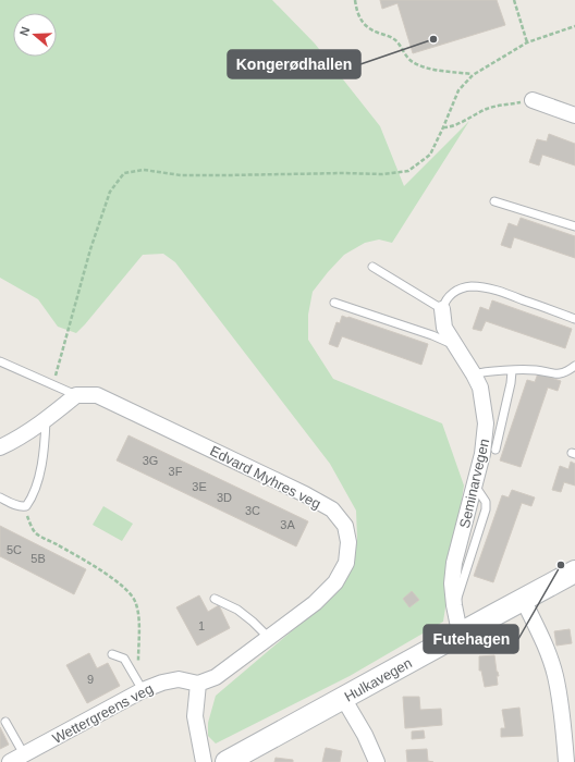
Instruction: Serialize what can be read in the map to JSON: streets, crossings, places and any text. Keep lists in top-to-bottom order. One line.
{"streets":{"main road":["Hulkavegen"],"street":["Edvard Myhres veg","Seminarvegen","Wettergreens veg"]},"crossings":[["Edvard Myhres veg","Wettergreens veg"],["Seminarvegen","Hulkavegen"]],"places":["Kongerødhallen","Futehagen"],"house_numbers":["3G","3F","3E","3D","3C","3A","5C","5B","1","9"],"north":"left"}
